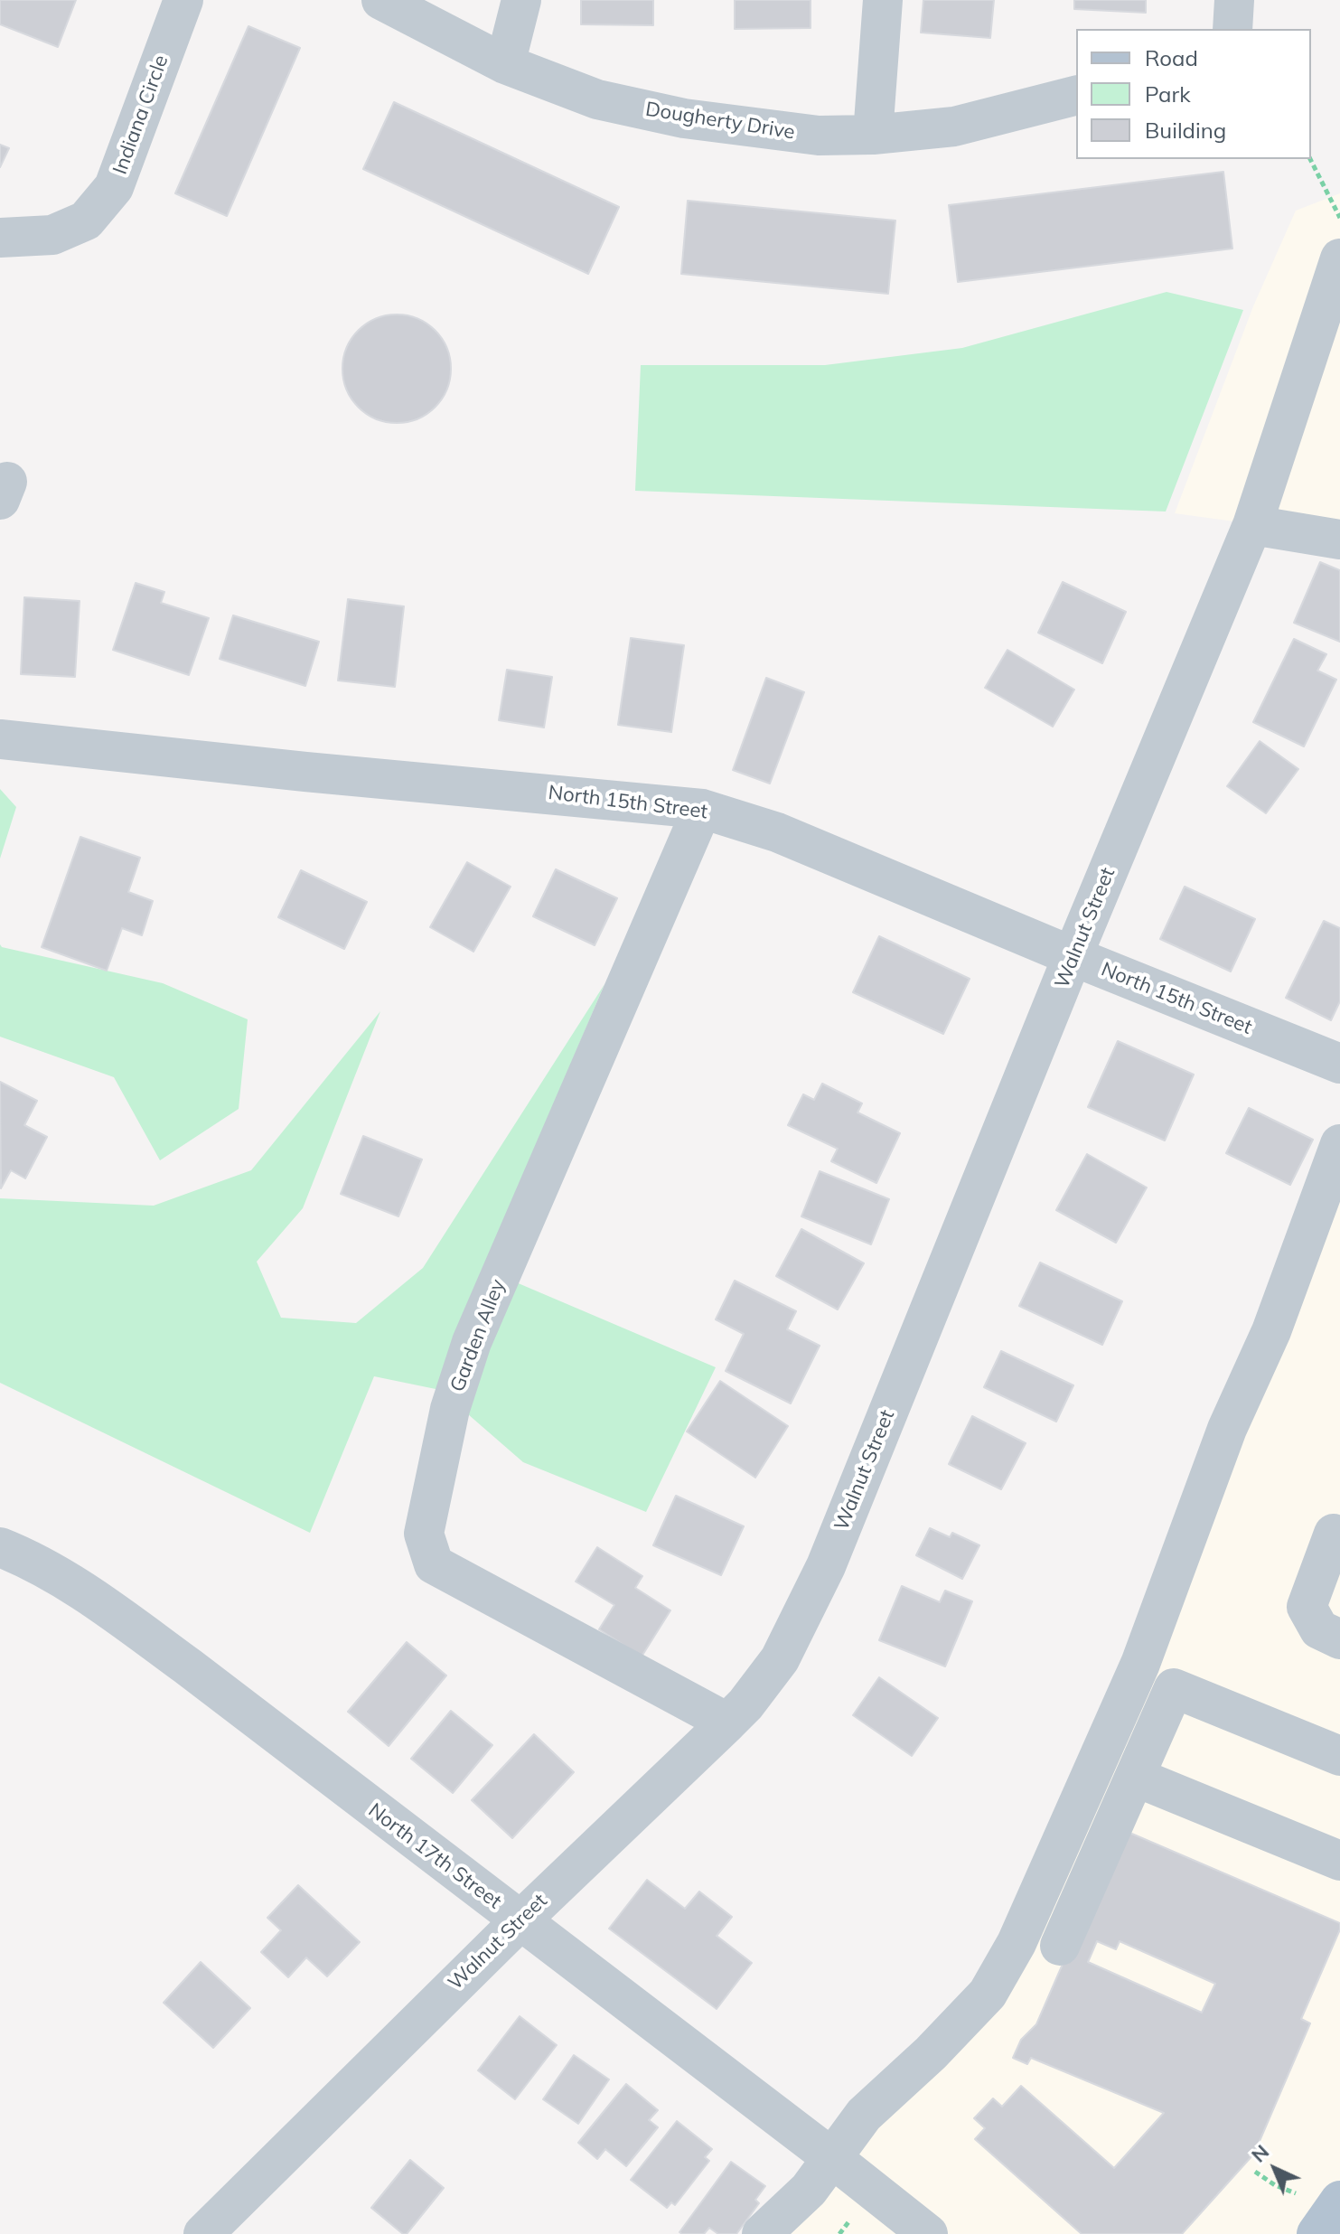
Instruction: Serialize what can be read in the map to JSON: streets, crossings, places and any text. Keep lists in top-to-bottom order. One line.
{"streets":{"street":["Indiana Circle","Dougherty Drive","North 15th Street","Walnut Street","Garden Alley","North 17th Street"]},"crossings":[["North 15th Street","Walnut Street"],["North 15th Street","Garden Alley"],["Walnut Street","Garden Alley"],["Walnut Street","North 17th Street"]],"legend":["Road","Park","Building"],"north":"top left"}
